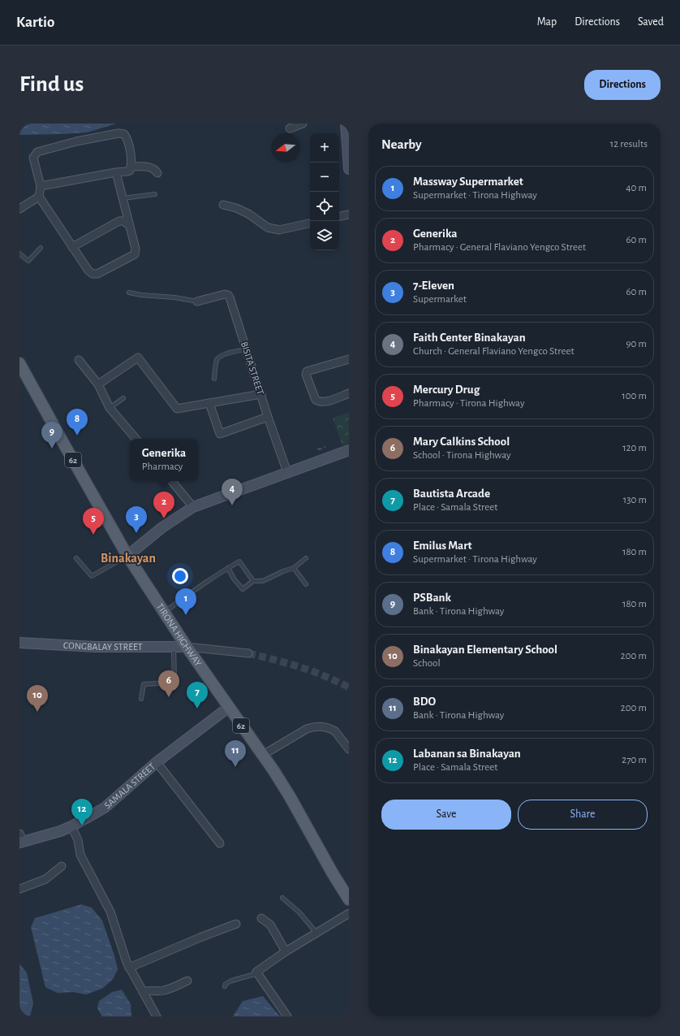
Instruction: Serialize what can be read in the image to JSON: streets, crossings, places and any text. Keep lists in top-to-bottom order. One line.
{"streets":{"main road":["62","TIRONA HIGHWAY"],"street":["BISITA STREET","CONGBALAY STREET","SAMALA STREET"]},"crossings":[["TIRONA HIGHWAY","CONGBALAY STREET"],["TIRONA HIGHWAY","SAMALA STREET"]],"districts":["Binakayan"],"north":"left","page":{"header":"Kartio","nav":["Map","Directions","Saved"],"buttons":["Directions",["Save","Share"]],"title":"Find us","heading":["Nearby","12 results"],"map_buttons":["+","−"],"list":[{"mark":"1","name":"Massway Supermarket","note":"Supermarket · Tirona Highway","value":"40 m"},{"mark":"2","name":"Generika","note":"Pharmacy · General Flaviano Yengco Street","value":"60 m"},{"mark":"3","name":"7-Eleven","note":"Supermarket","value":"60 m"},{"mark":"4","name":"Faith Center Binakayan","note":"Church · General Flaviano Yengco Street","value":"90 m"},{"mark":"5","name":"Mercury Drug","note":"Pharmacy · Tirona Highway","value":"100 m"},{"mark":"6","name":"Mary Calkins School","note":"School · Tirona Highway","value":"120 m"},{"mark":"7","name":"Bautista Arcade","note":"Place · Samala Street","value":"130 m"},{"mark":"8","name":"Emilus Mart","note":"Supermarket · Tirona Highway","value":"180 m"},{"mark":"9","name":"PSBank","note":"Bank · Tirona Highway","value":"180 m"},{"mark":"10","name":"Binakayan Elementary School","note":"School","value":"200 m"},{"mark":"11","name":"BDO","note":"Bank · Tirona Highway","value":"200 m"},{"mark":"12","name":"Labanan sa Binakayan","note":"Place · Samala Street","value":"270 m"}],"pins":["8","9","4","2","3","5","1","6","7","10","11","12"],"popup":["Generika","Pharmacy"]}}
